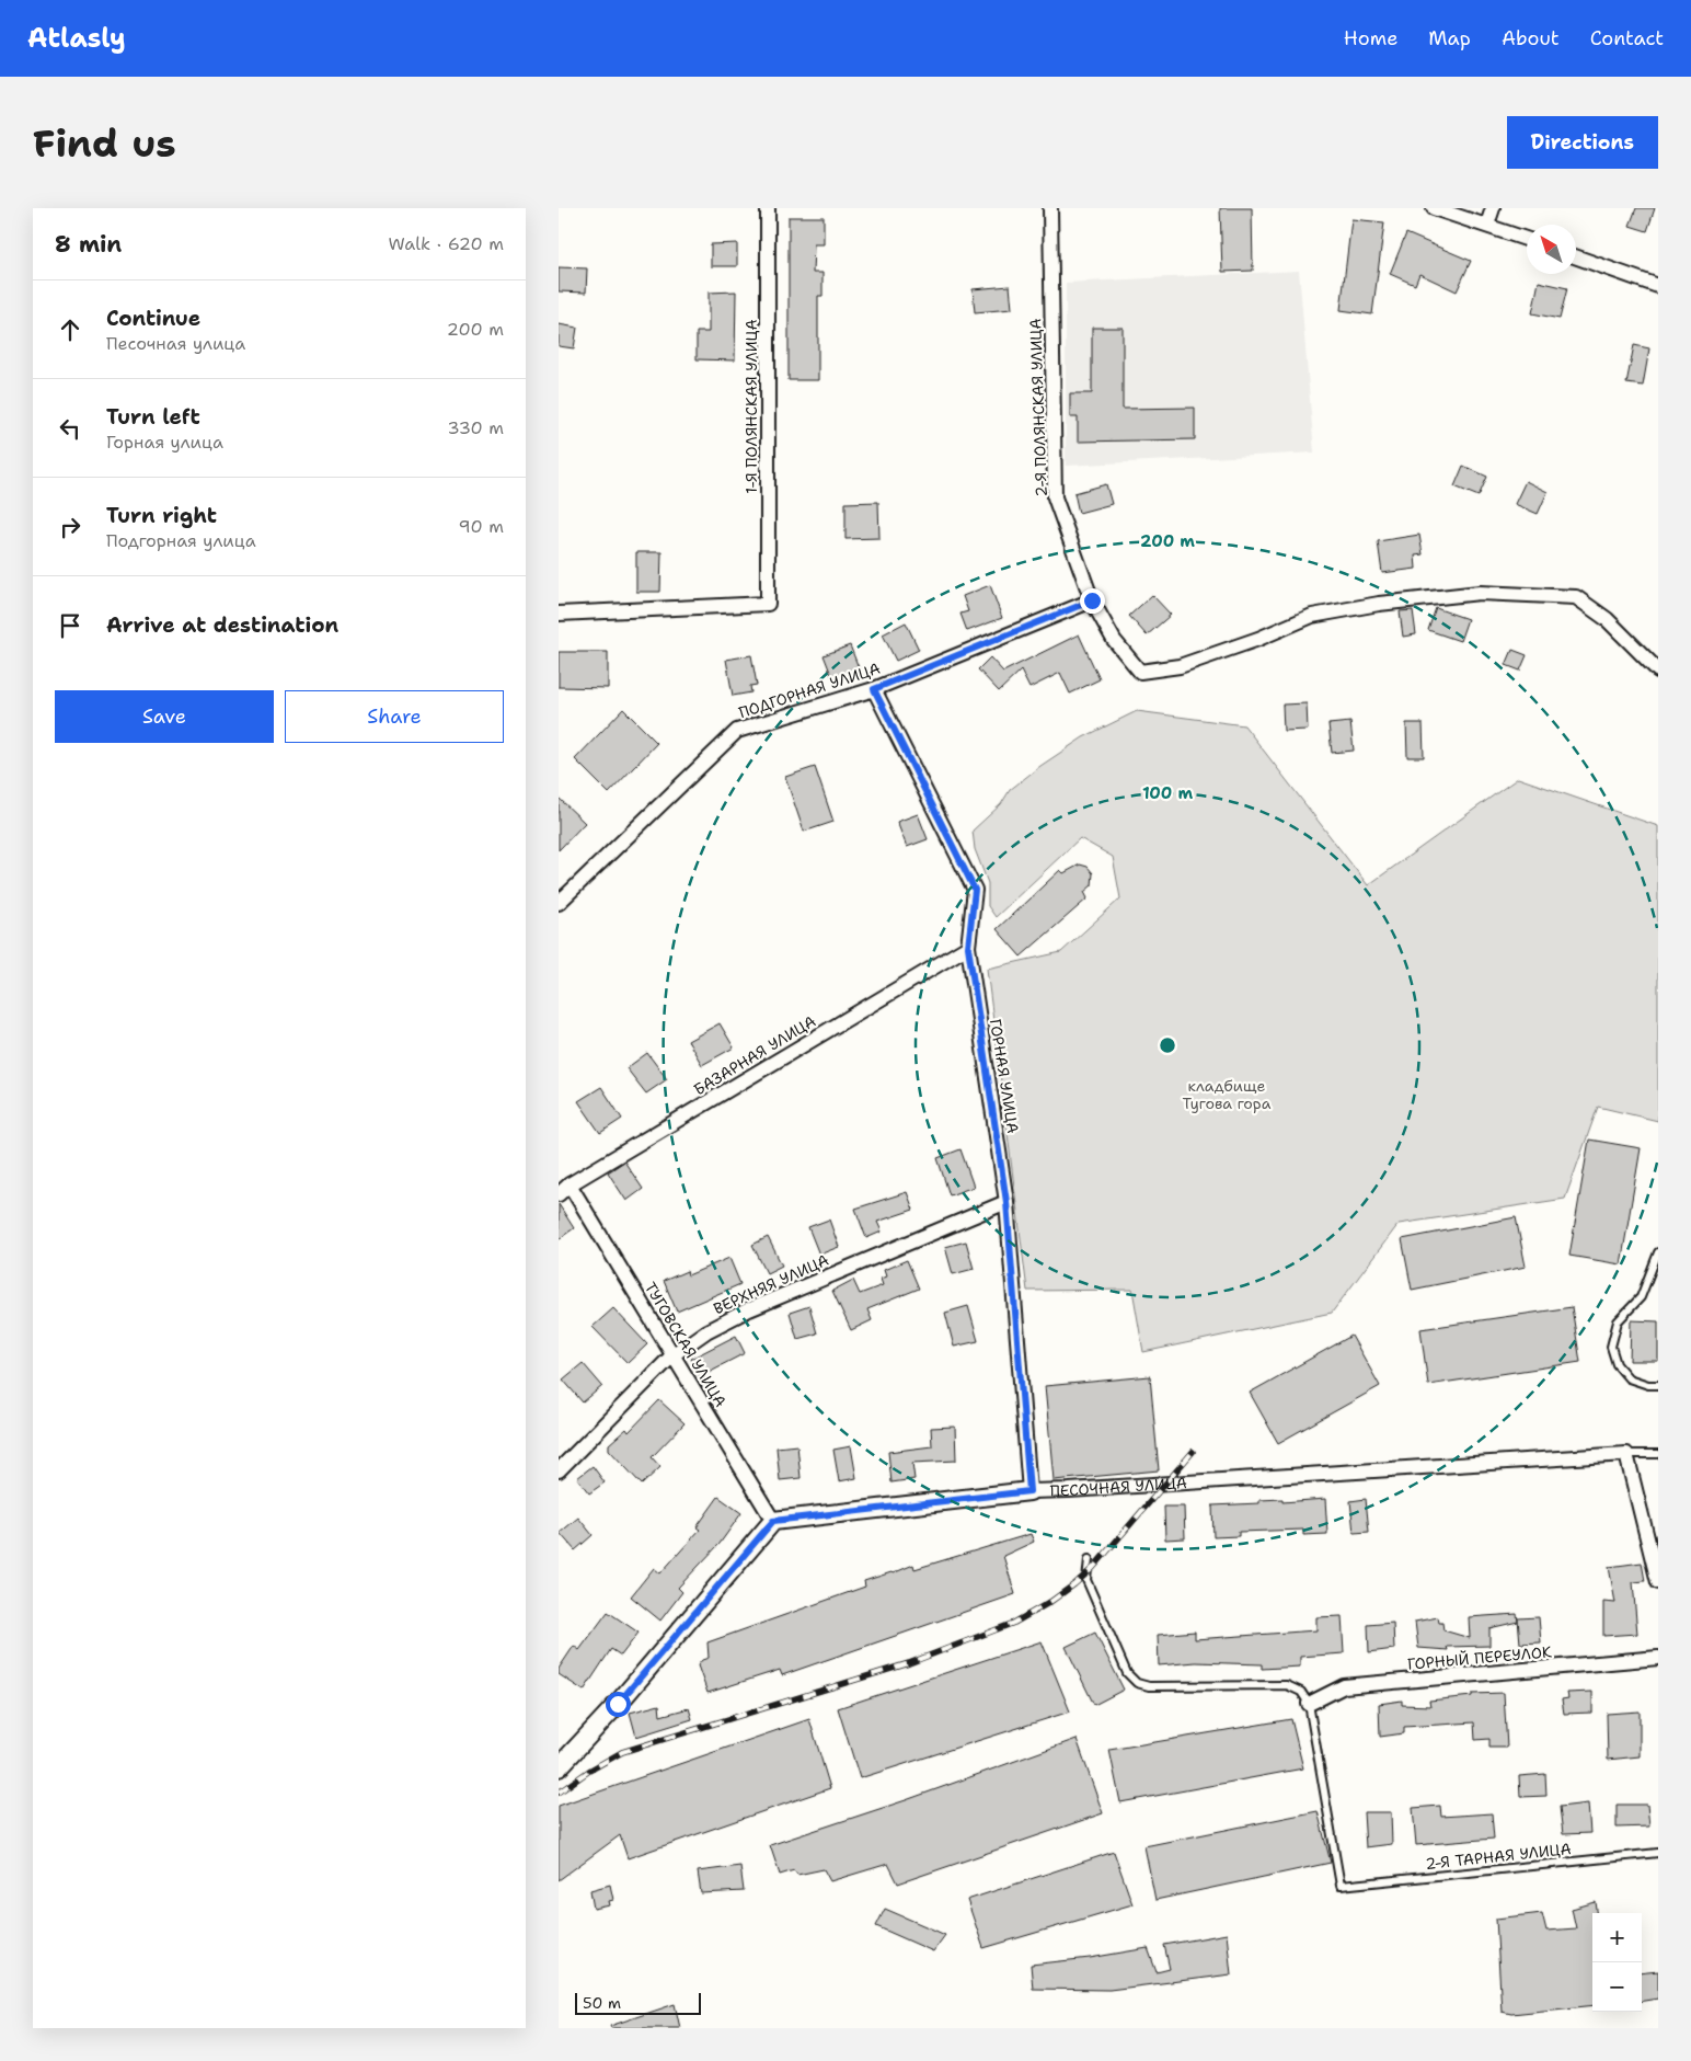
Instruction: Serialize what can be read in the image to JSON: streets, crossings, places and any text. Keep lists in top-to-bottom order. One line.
{"streets":{"street":["1-Я ПОЛЯНСКАЯ УЛИЦА","2-Я ПОЛЯНСКАЯ УЛИЦА","ПОДГОРНАЯ УЛИЦА","БАЗАРНАЯ УЛИЦА","ГОРНАЯ УЛИЦА","ВЕРХНЯЯ УЛИЦА","ТУГОВСКАЯ УЛИЦА","ПЕСОЧНАЯ УЛИЦА","ГОРНЫЙ ПЕРЕУЛОК"],"lane":["2-Я ТАРНАЯ УЛИЦА"]},"crossings":[["2-Я ПОЛЯНСКАЯ УЛИЦА","ПОДГОРНАЯ УЛИЦА"],["ПОДГОРНАЯ УЛИЦА","ГОРНАЯ УЛИЦА"],["БАЗАРНАЯ УЛИЦА","ГОРНАЯ УЛИЦА"],["БАЗАРНАЯ УЛИЦА","ТУГОВСКАЯ УЛИЦА"],["ГОРНАЯ УЛИЦА","ВЕРХНЯЯ УЛИЦА"],["ГОРНАЯ УЛИЦА","ПЕСОЧНАЯ УЛИЦА"],["ВЕРХНЯЯ УЛИЦА","ТУГОВСКАЯ УЛИЦА"],["ТУГОВСКАЯ УЛИЦА","ПЕСОЧНАЯ УЛИЦА"],["ГОРНЫЙ ПЕРЕУЛОК","2-Я ТАРНАЯ УЛИЦА"]],"parks":["кладбище Тугова гора"],"scale_bar":"50 m","north":"top left","page":{"header":"Atlasly","nav":["Home","Map","About","Contact"],"buttons":["Directions",["Save","Share"]],"title":"Find us","heading":["8 min","Walk · 620 m"],"list":[["Continue","Песочная улица","200 m"],["Turn left","Горная улица","330 m"],["Turn right","Подгорная улица","90 m"],"Arrive at destination"],"map_buttons":["+","−"],"scale":"50 m"},"rings":["200 m","100 m"]}
